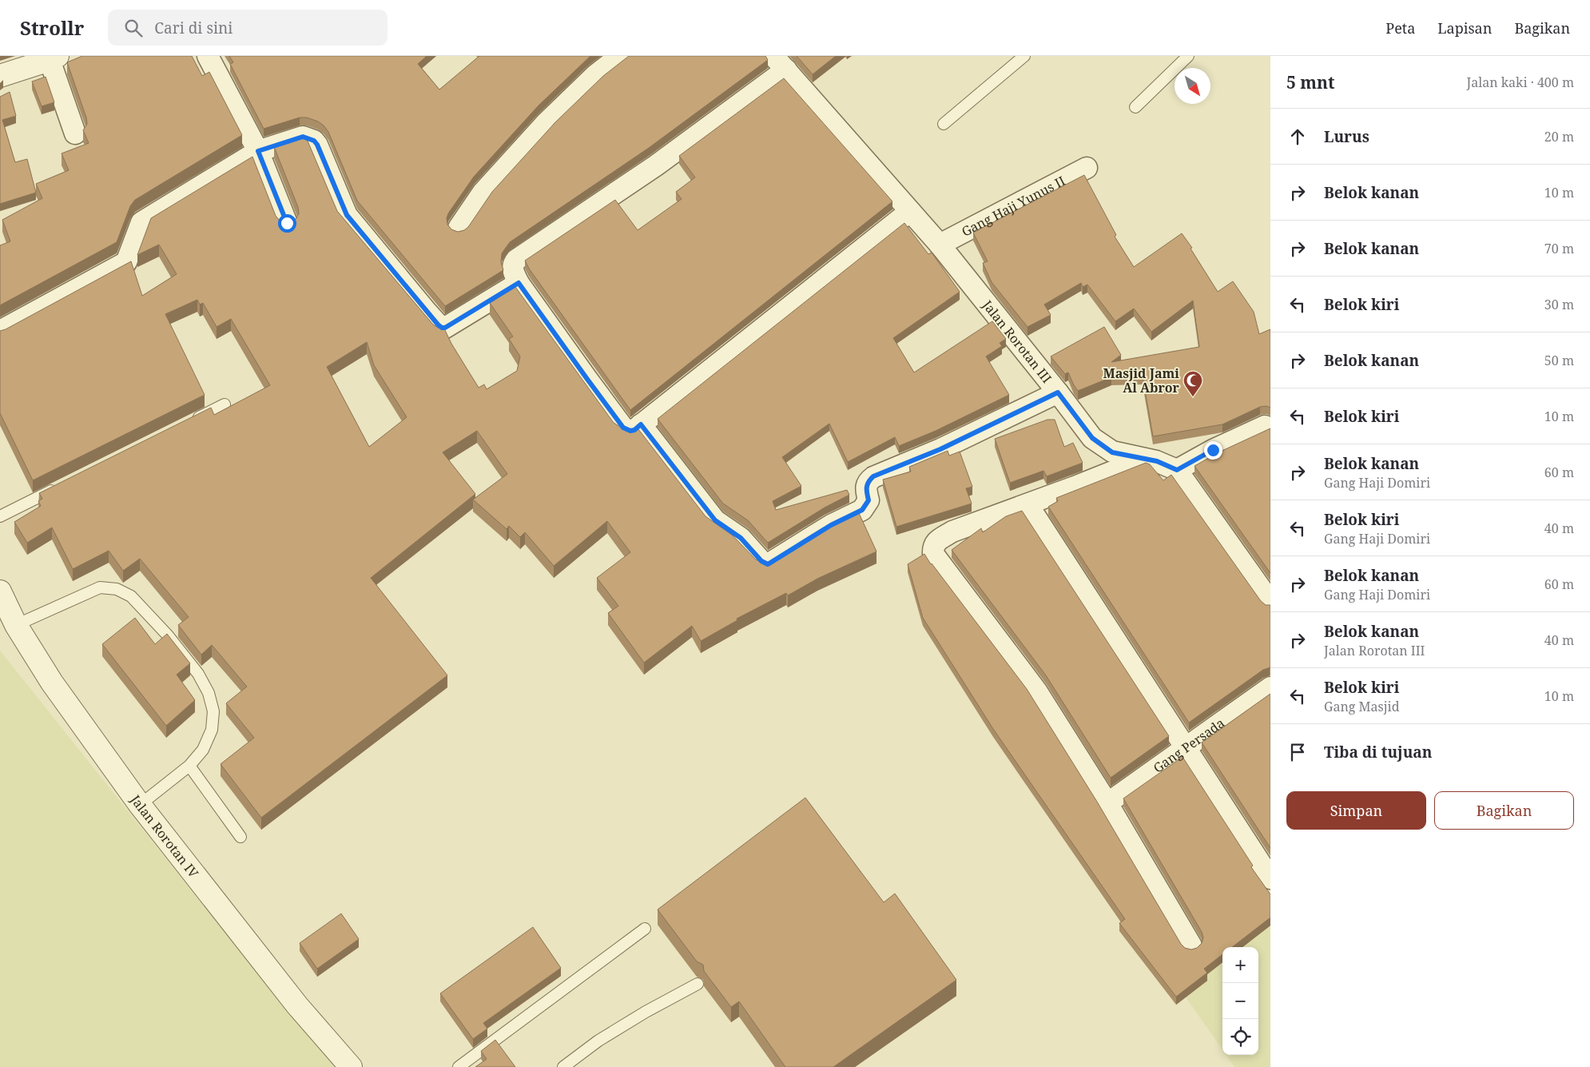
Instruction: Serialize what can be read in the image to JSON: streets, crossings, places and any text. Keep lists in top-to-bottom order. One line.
{"streets":{"street":["Gang Haji Yunus II","Jalan Rorotan III","Gang Persada","Jalan Rorotan IV"]},"crossings":[["Gang Haji Yunus II","Jalan Rorotan III"]],"places":{"mosque":["Masjid Jami Al Abror"]},"north":"bottom right","page":{"header":"Strollr","search":"Cari di sini","nav":["Peta","Lapisan","Bagikan"],"heading":["5 mnt","Jalan kaki · 400 m"],"list":[["Lurus","20 m"],["Belok kanan","10 m"],["Belok kanan","70 m"],["Belok kiri","30 m"],["Belok kanan","50 m"],["Belok kiri","10 m"],["Belok kanan","Gang Haji Domiri","60 m"],["Belok kiri","Gang Haji Domiri","40 m"],["Belok kanan","Gang Haji Domiri","60 m"],["Belok kanan","Jalan Rorotan III","40 m"],["Belok kiri","Gang Masjid","10 m"],"Tiba di tujuan"],"buttons":["Simpan","Bagikan"],"map_buttons":["+","−"]}}
